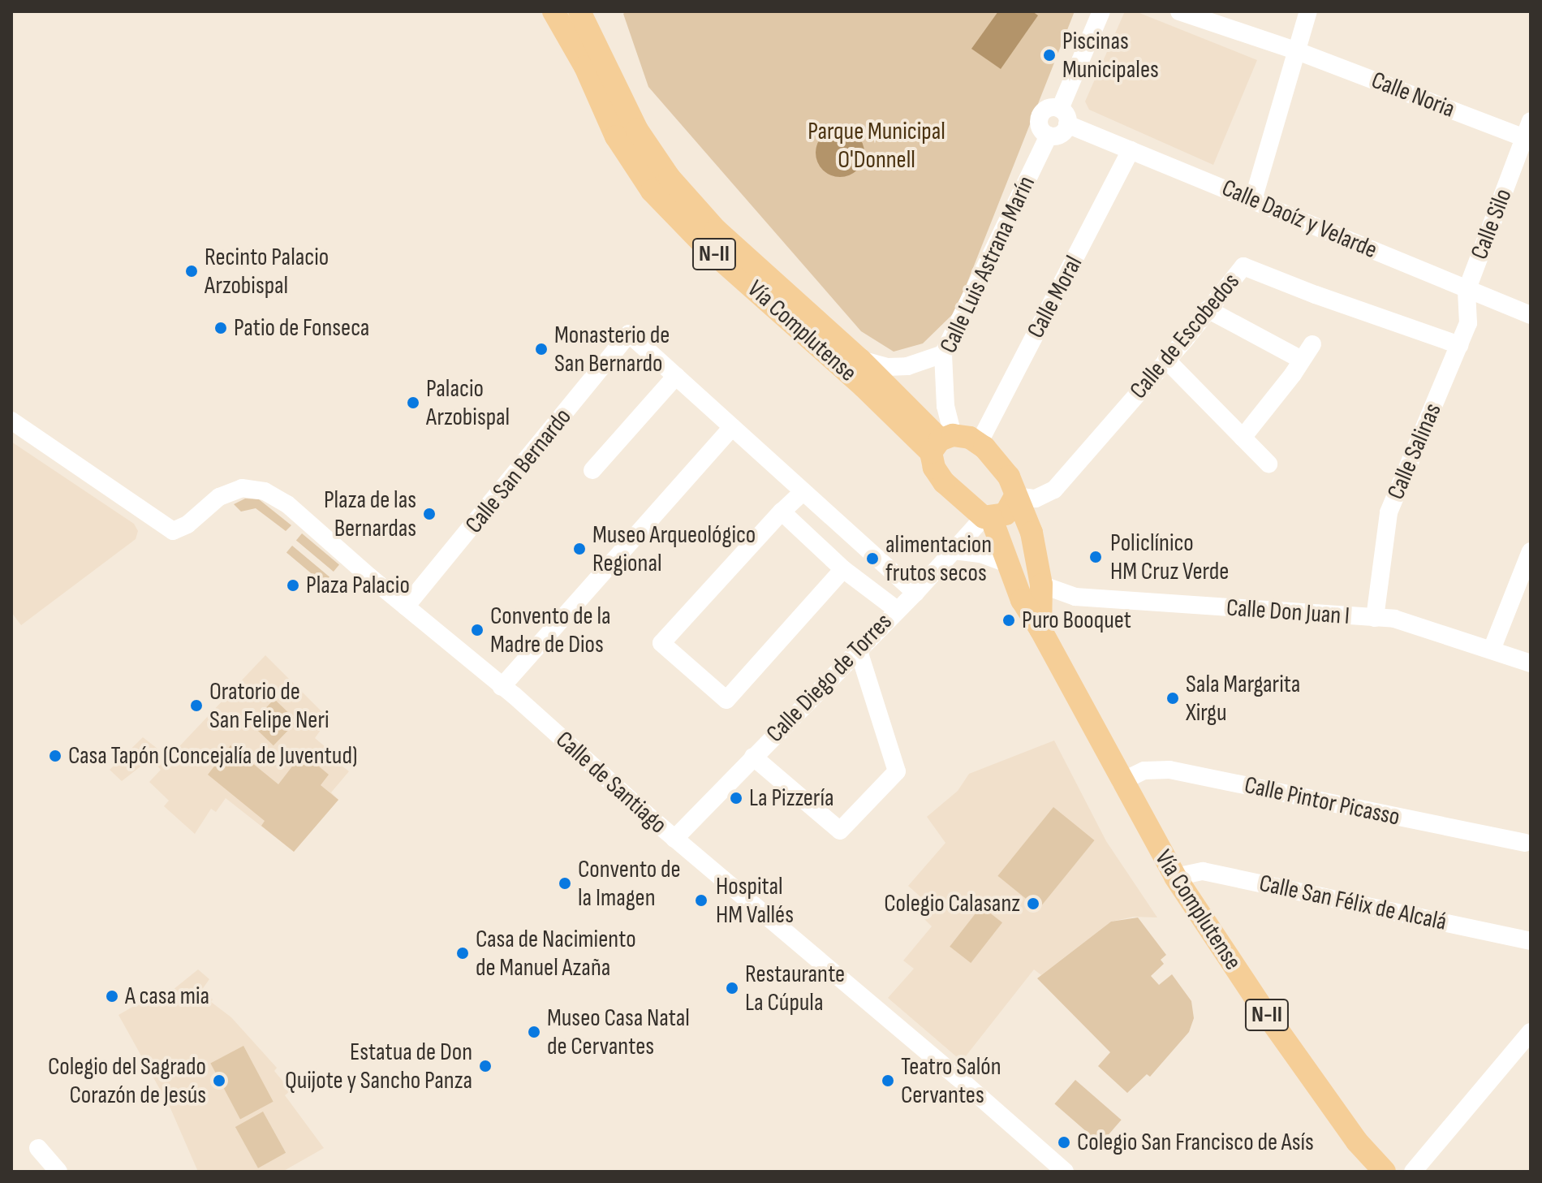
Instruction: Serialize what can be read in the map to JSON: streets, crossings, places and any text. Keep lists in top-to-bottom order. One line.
{"streets":{"main road":["N-II","Vía Complutense"],"street":["Calle Noria","Calle Daoíz y Velarde","Calle Silo","Calle Luis Astrana Marín","Calle Moral","Calle de Escobedos","Calle Salinas","Calle San Bernardo","Calle Don Juan I","Calle Diego de Torres","Calle de Santiago","Calle Pintor Picasso","Calle San Félix de Alcalá"]},"crossings":[["Calle Noria","Calle Silo"],["Calle Daoíz y Velarde","Calle Silo"],["Calle Daoíz y Velarde","Calle Luis Astrana Marín"],["Calle Daoíz y Velarde","Calle Moral"],["Calle Daoíz y Velarde","Calle Salinas"],["Calle Silo","Calle Salinas"],["Calle Luis Astrana Marín","Vía Complutense"],["Calle Moral","Vía Complutense"],["Vía Complutense","Calle de Escobedos"],["Vía Complutense","Calle Don Juan I"],["Vía Complutense","Calle Diego de Torres"],["Vía Complutense","Calle Pintor Picasso"],["Vía Complutense","Calle San Félix de Alcalá"],["Calle de Escobedos","Calle Salinas"],["Calle Salinas","Calle Don Juan I"],["Calle San Bernardo","Calle de Santiago"],["Calle Diego de Torres","Calle de Santiago"]],"parks":["Parque Municipal O'Donnell"],"places":["Piscinas Municipales","Recinto Palacio Arzobispal","Patio de Fonseca","Monasterio de San Bernardo","Palacio Arzobispal","Plaza de las Bernardas","Museo Arqueológico Regional","Policlínico HM Cruz Verde","alimentacion frutos secos","Plaza Palacio","Puro Booquet","Convento de la Madre de Dios","Sala Margarita Xirgu","Oratorio de San Felipe Neri","Casa Tapón (Concejalía de Juventud)","La Pizzería","Convento de la Imagen","Hospital HM Vallés","Colegio Calasanz","Casa de Nacimiento de Manuel Azaña","Restaurante La Cúpula","A casa mia","Museo Casa Natal de Cervantes","Estatua de Don Quijote y Sancho Panza","Colegio del Sagrado Corazón de Jesús","Teatro Salón Cervantes","Colegio San Francisco de Asís"]}
